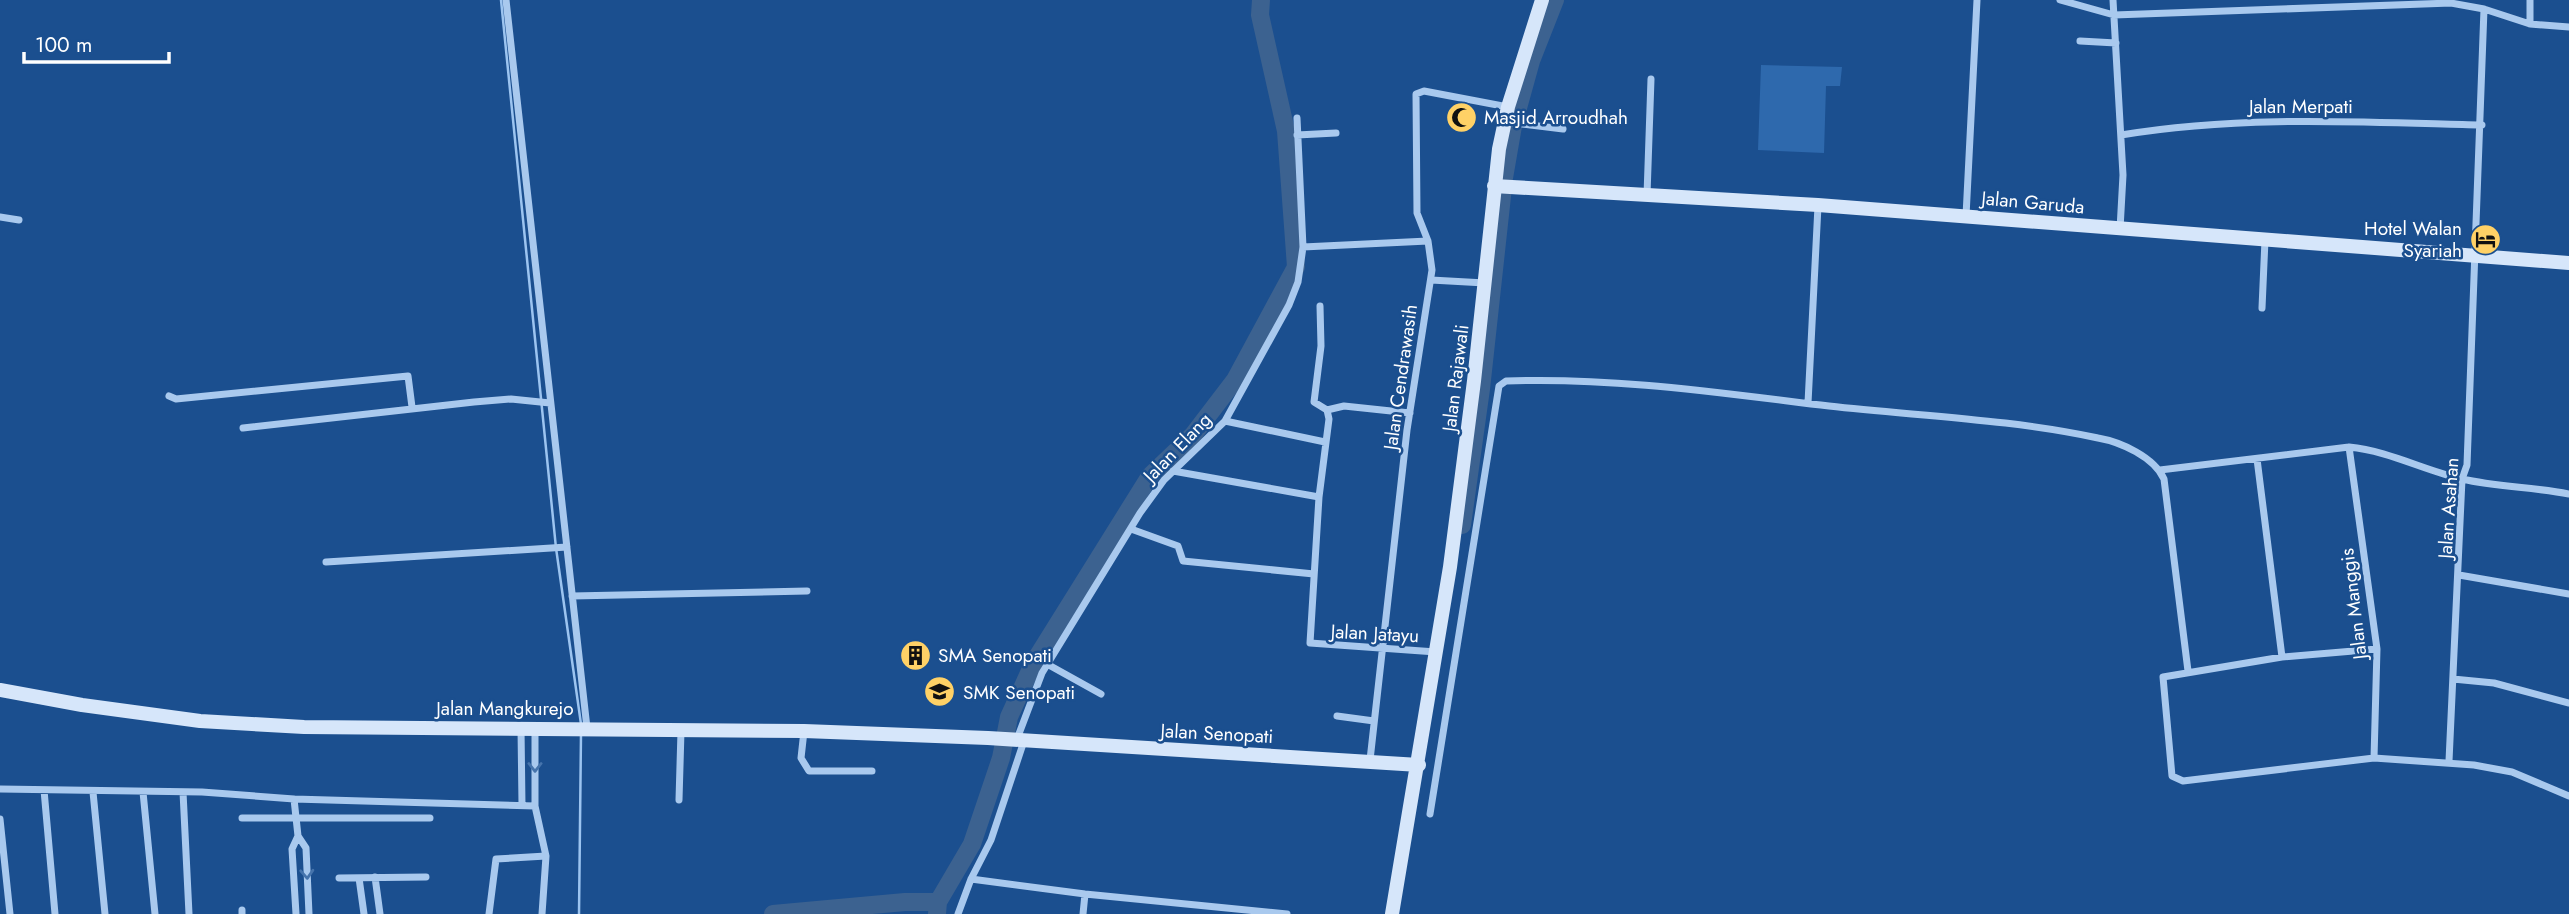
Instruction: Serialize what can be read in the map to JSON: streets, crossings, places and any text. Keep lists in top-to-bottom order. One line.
{"streets":{"street":["Jalan Merpati","Jalan Garuda","Jalan Cendrawasih","Jalan Rajawali","Jalan Elang","Jalan Asahan","Jalan Manggis","Jalan Jatayu","Jalan Mangkurejo","Jalan Senopati"]},"crossings":[["Jalan Merpati","Jalan Asahan"],["Jalan Garuda","Jalan Rajawali"],["Jalan Garuda","Jalan Asahan"],["Jalan Cendrawasih","Jalan Rajawali"],["Jalan Cendrawasih","Jalan Jatayu"],["Jalan Cendrawasih","Jalan Senopati"],["Jalan Rajawali","Jalan Jatayu"],["Jalan Rajawali","Jalan Senopati"],["Jalan Elang","Jalan Mangkurejo"],["Jalan Elang","Jalan Senopati"],["Jalan Mangkurejo","Jalan Senopati"]],"places":{"mosque":["Masjid Arroudhah"],"hotel":["Hotel Walan Syariah"],"building":["SMA Senopati"],"school or university":["SMK Senopati"]},"scale_bar":"100 m"}
